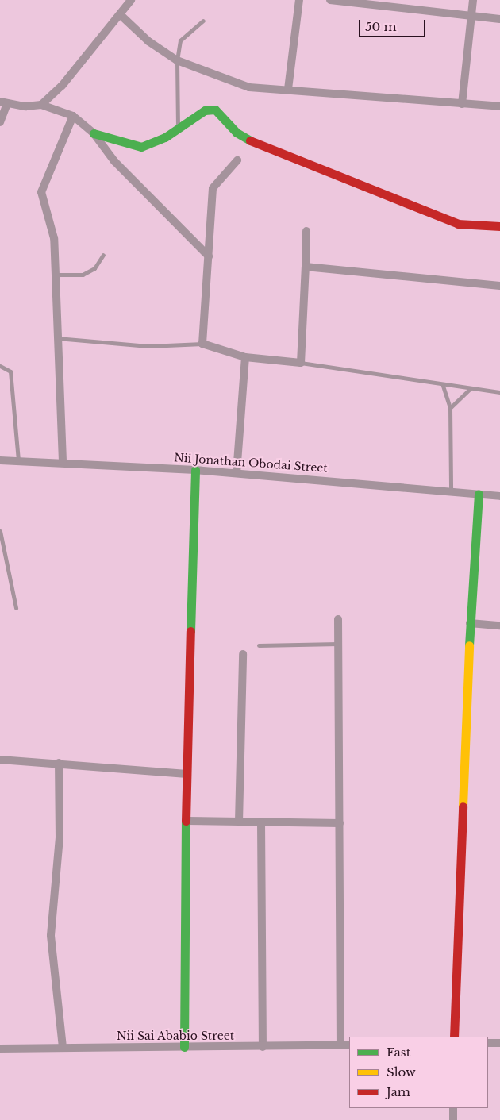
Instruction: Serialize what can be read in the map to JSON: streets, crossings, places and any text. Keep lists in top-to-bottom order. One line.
{"streets":{"street":["Nii Jonathan Obodai Street","Nii Sai Ababio Street"]},"legend":["Fast","Slow","Jam"],"scale_bar":"50 m"}
